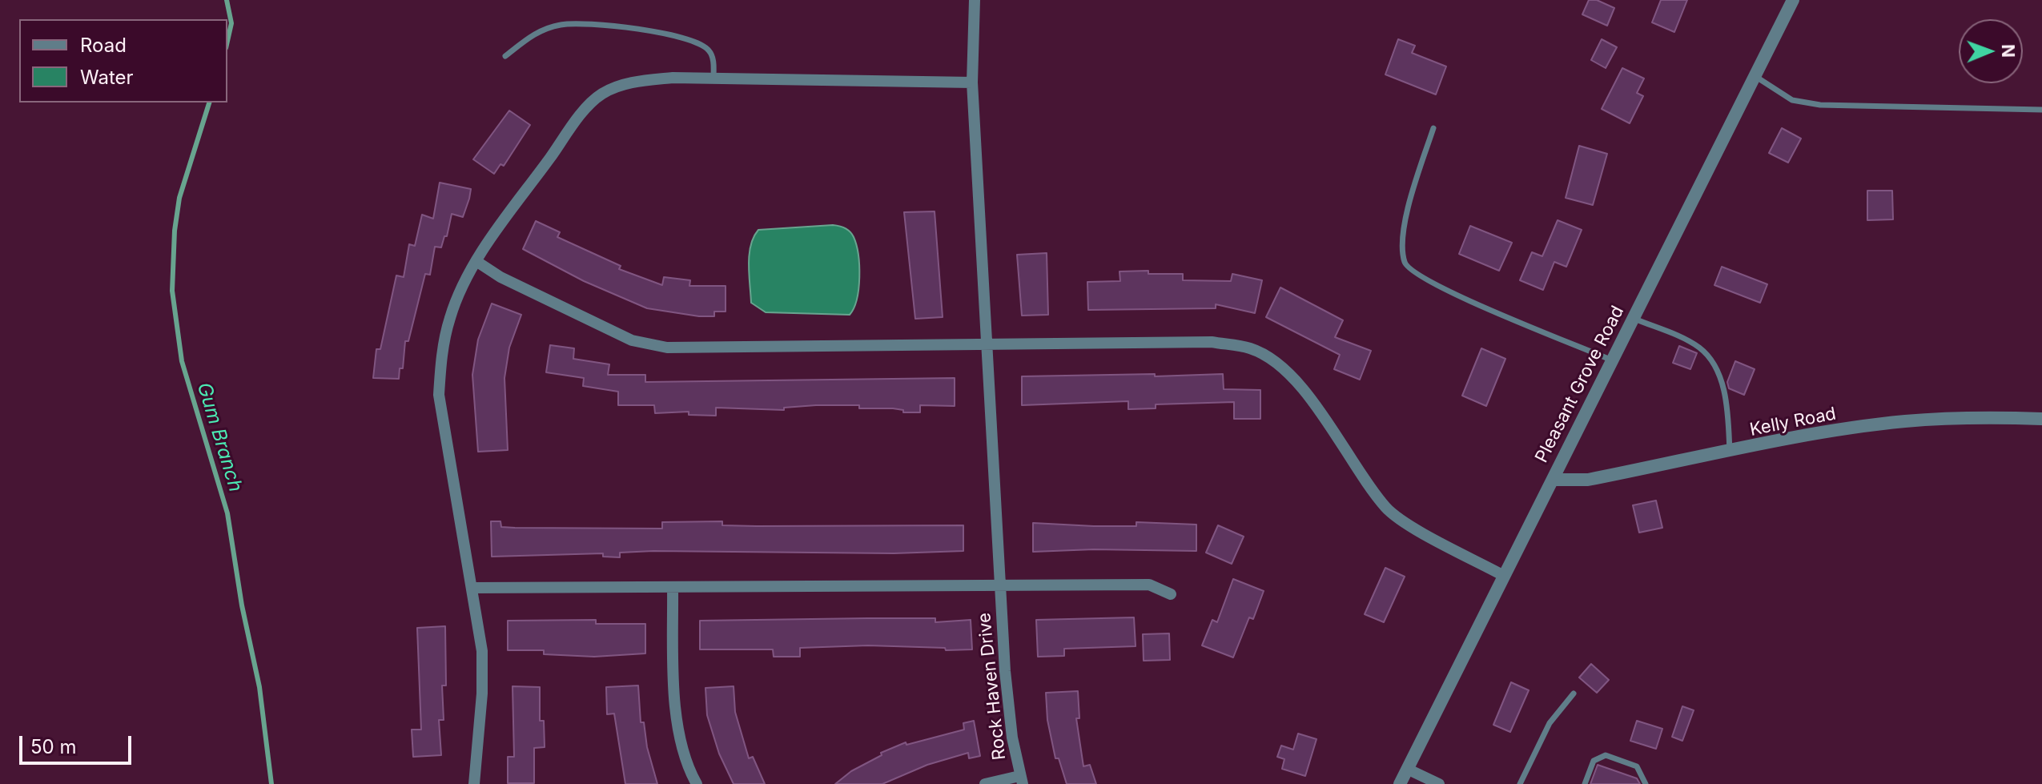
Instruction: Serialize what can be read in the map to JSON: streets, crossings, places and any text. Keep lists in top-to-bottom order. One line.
{"streets":{"street":["Pleasant Grove Road","Kelly Road","Rock Haven Drive"]},"crossings":[["Pleasant Grove Road","Kelly Road"]],"water":["Gum Branch"],"legend":["Road","Water"],"scale_bar":"50 m","north":"right"}
